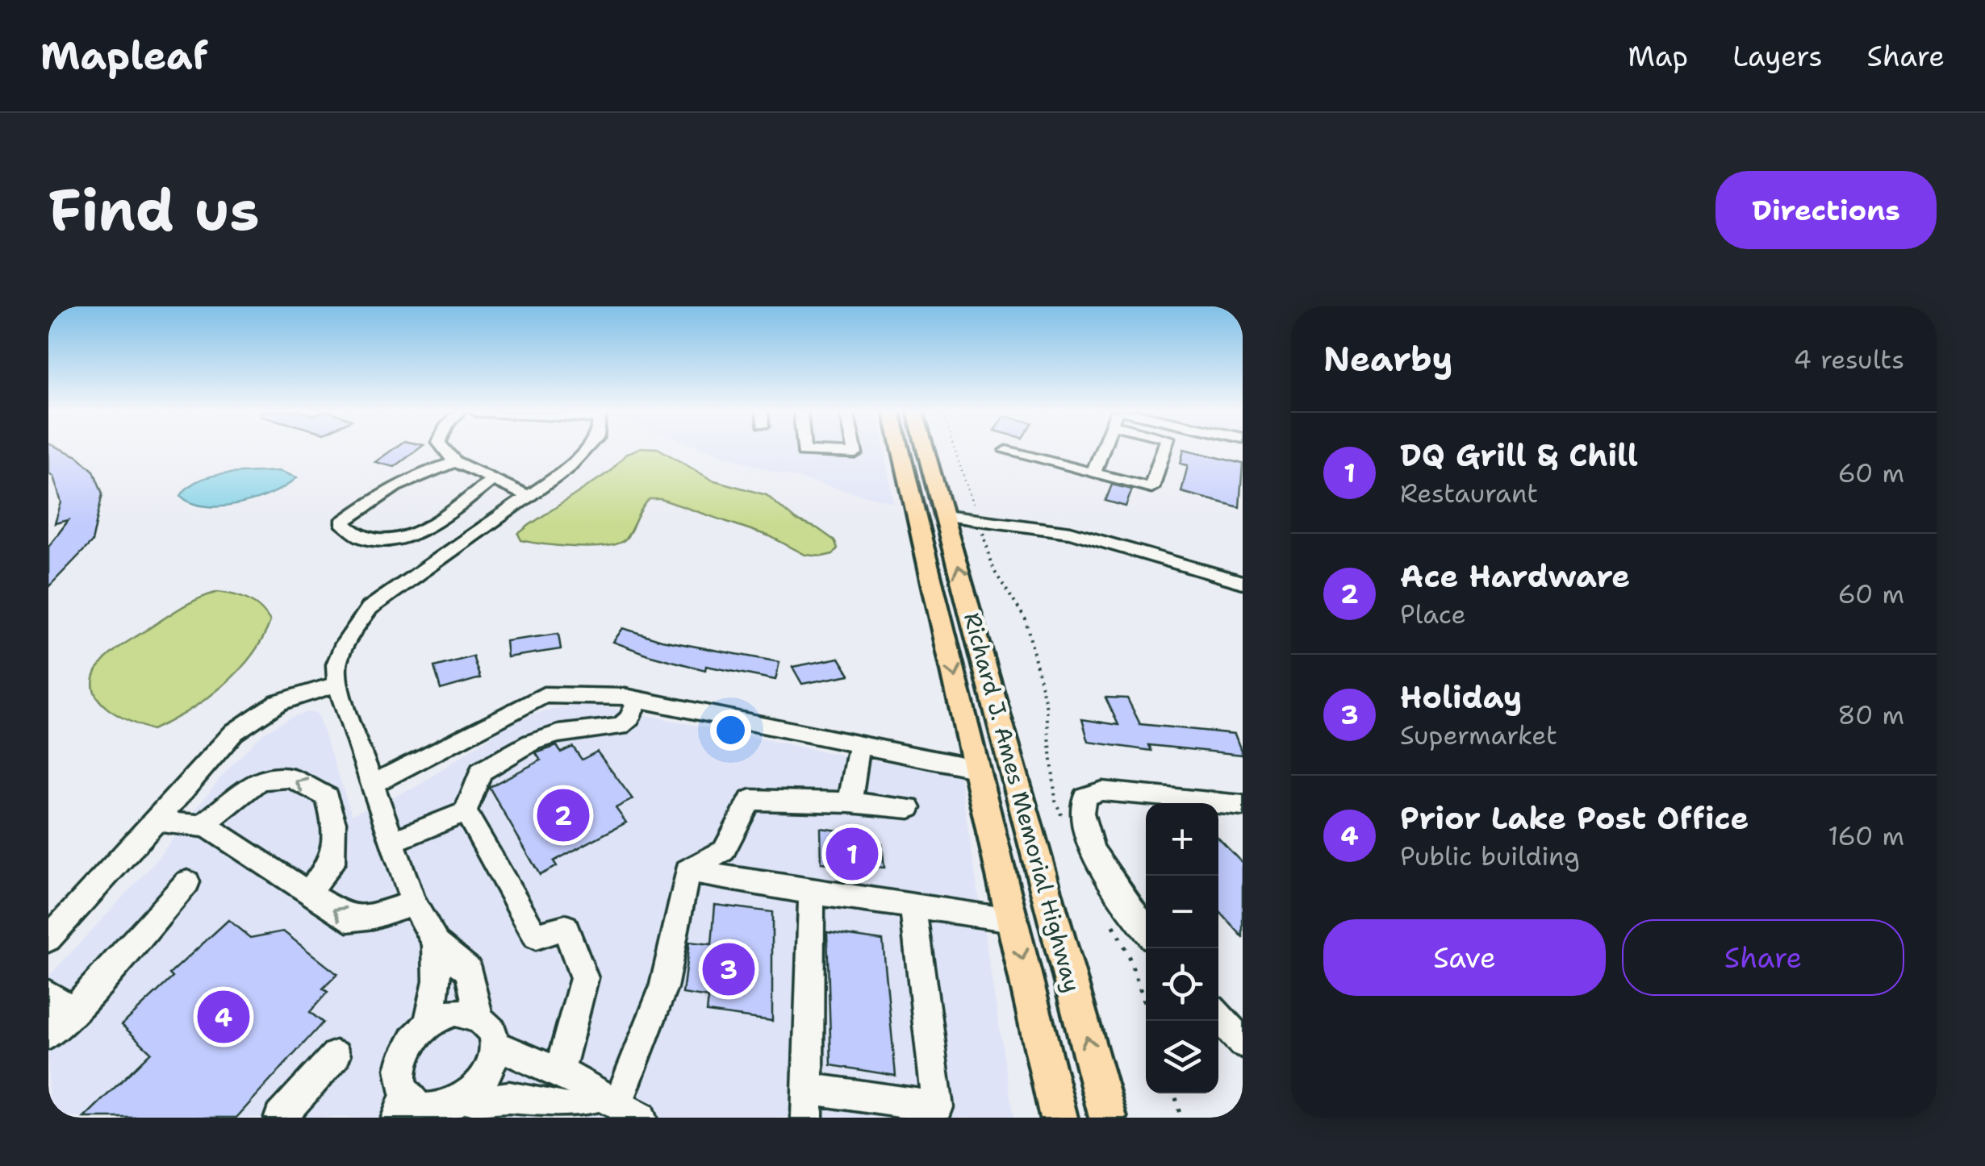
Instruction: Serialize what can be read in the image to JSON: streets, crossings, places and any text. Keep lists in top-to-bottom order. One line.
{"streets":{"main road":["Richard J. Ames Memorial Highway"]},"page":{"header":"Mapleaf","nav":["Map","Layers","Share"],"buttons":["Directions",["Save","Share"]],"title":"Find us","heading":["Nearby","4 results"],"list":[{"mark":"1","name":"DQ Grill & Chill","note":"Restaurant","value":"60 m"},{"mark":"2","name":"Ace Hardware","note":"Place","value":"60 m"},{"mark":"3","name":"Holiday","note":"Supermarket","value":"80 m"},{"mark":"4","name":"Prior Lake Post Office","note":"Public building","value":"160 m"}],"pins":["2","1","3","4"],"map_buttons":["+","−"]}}
